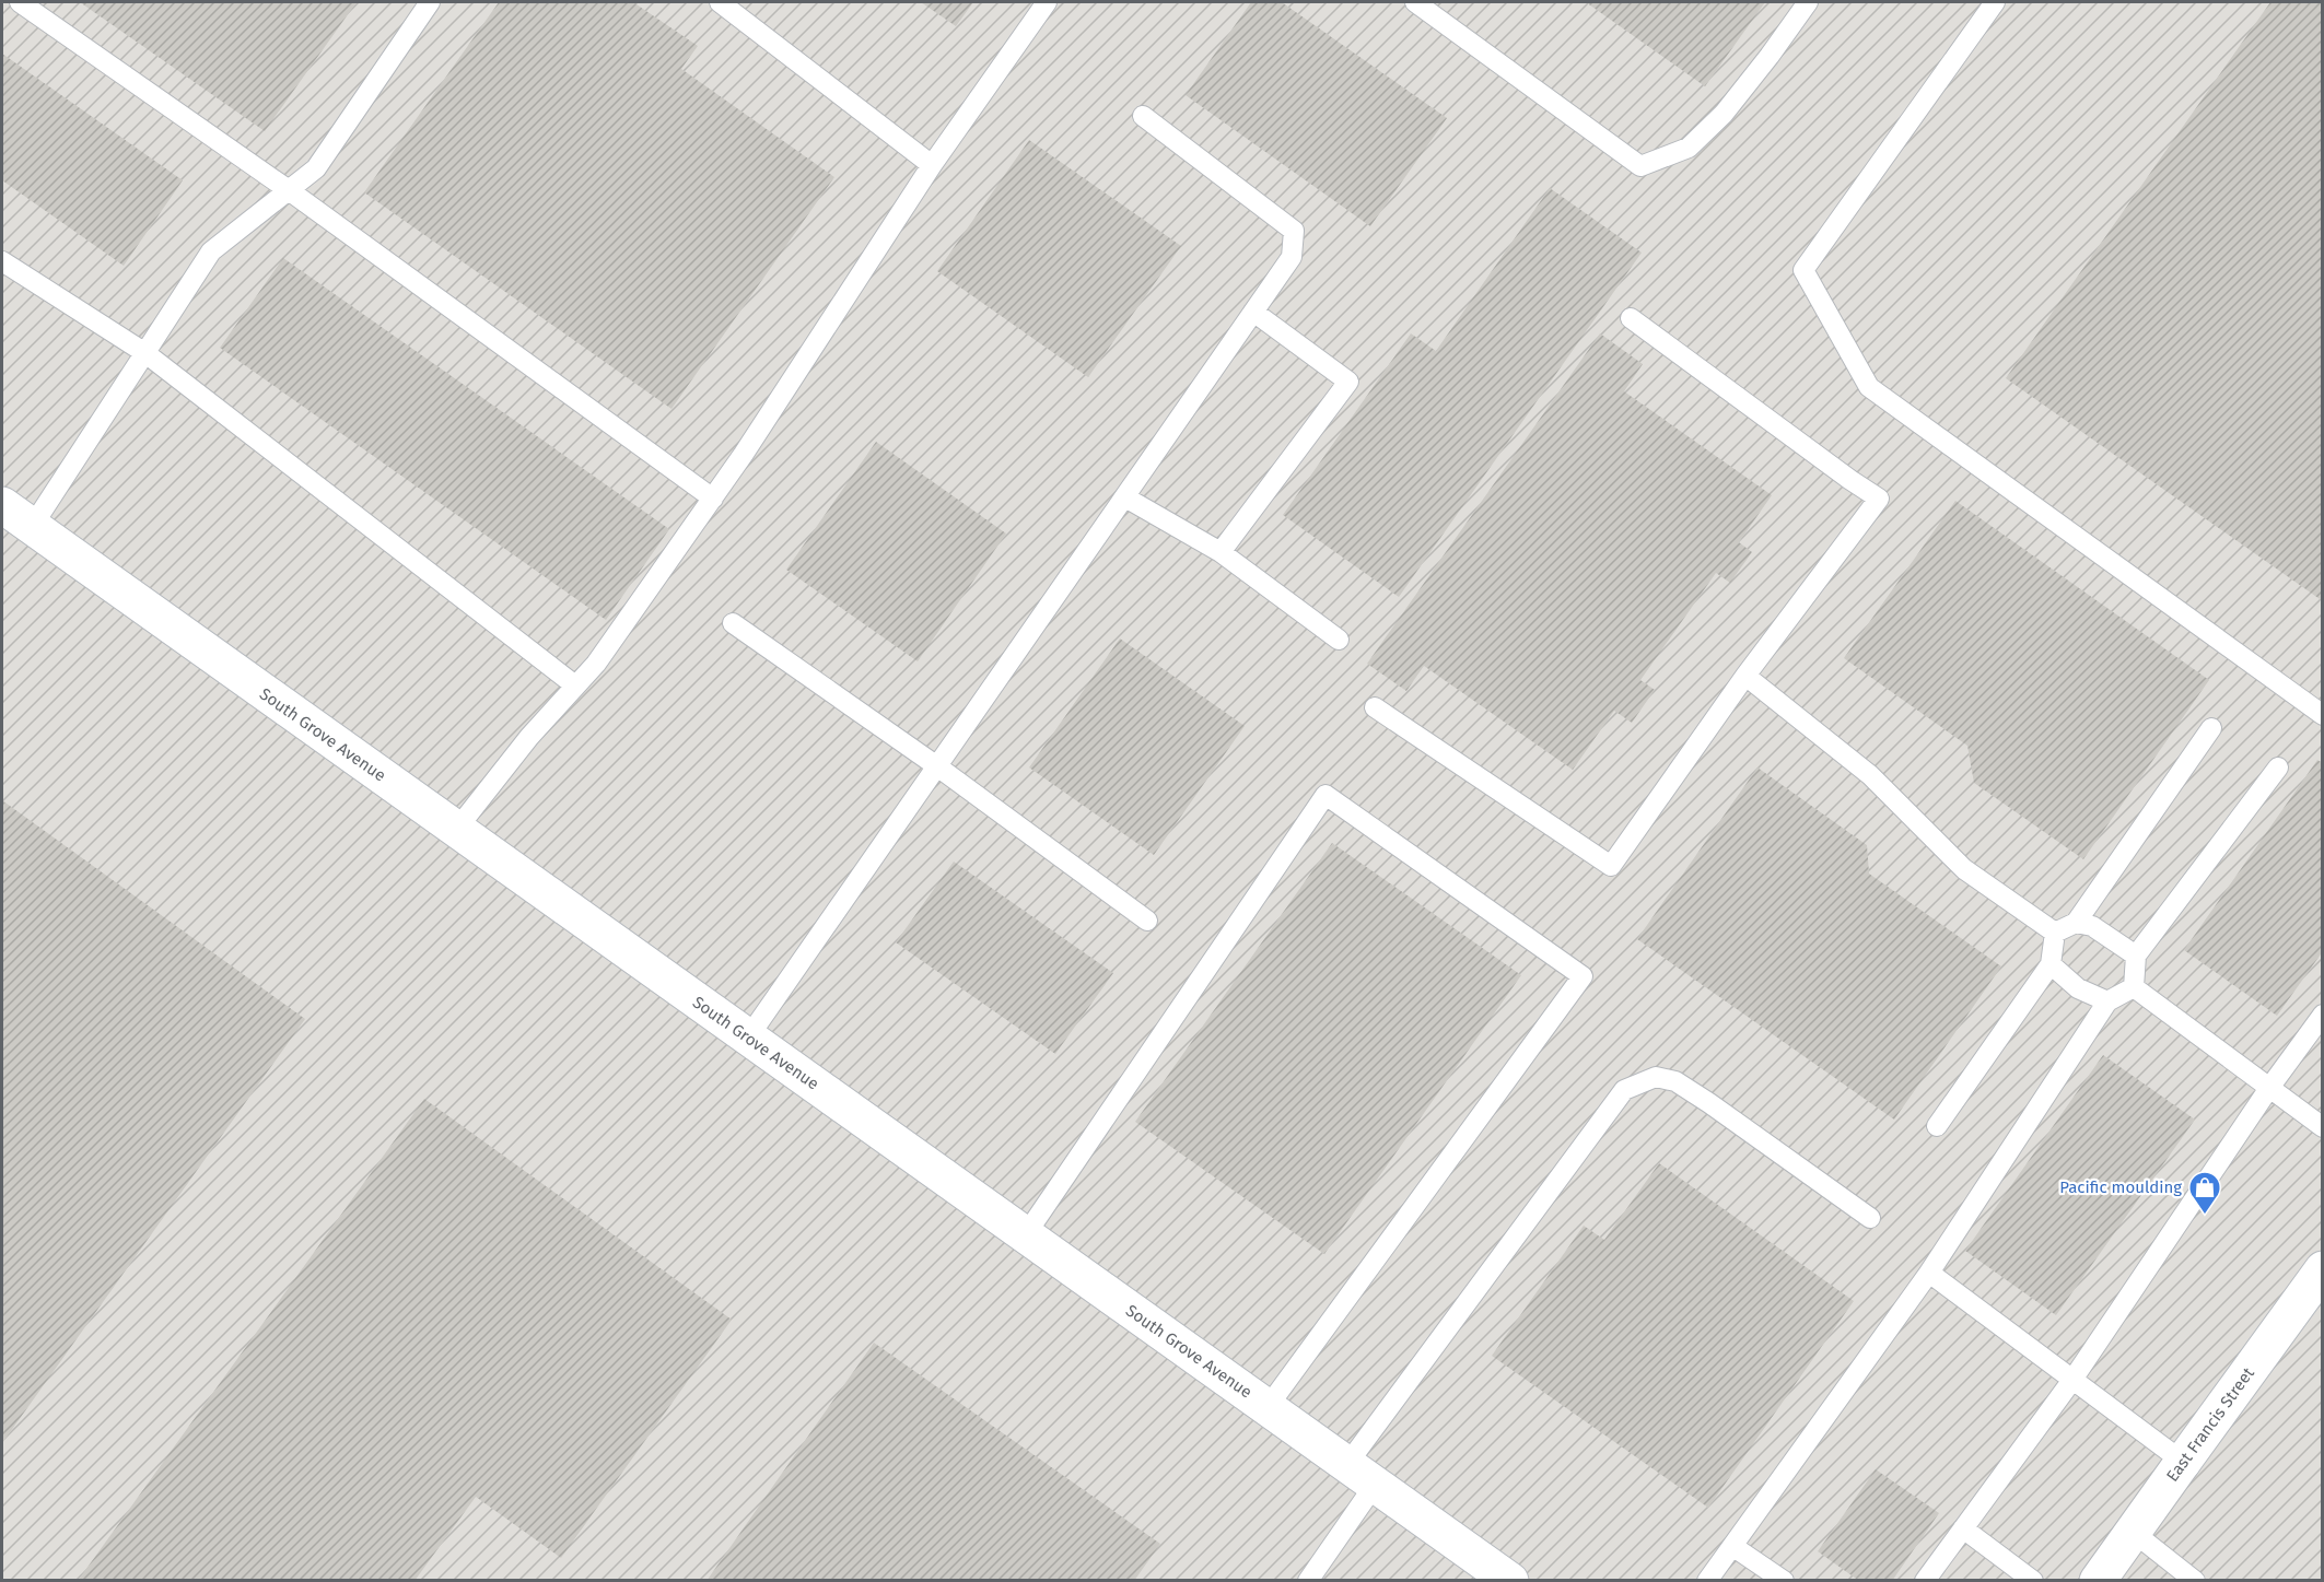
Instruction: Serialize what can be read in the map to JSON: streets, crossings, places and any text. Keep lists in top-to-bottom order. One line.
{"streets":{"main road":["South Grove Avenue","East Francis Street"]},"places":{"shop":["Pacific moulding"]}}
